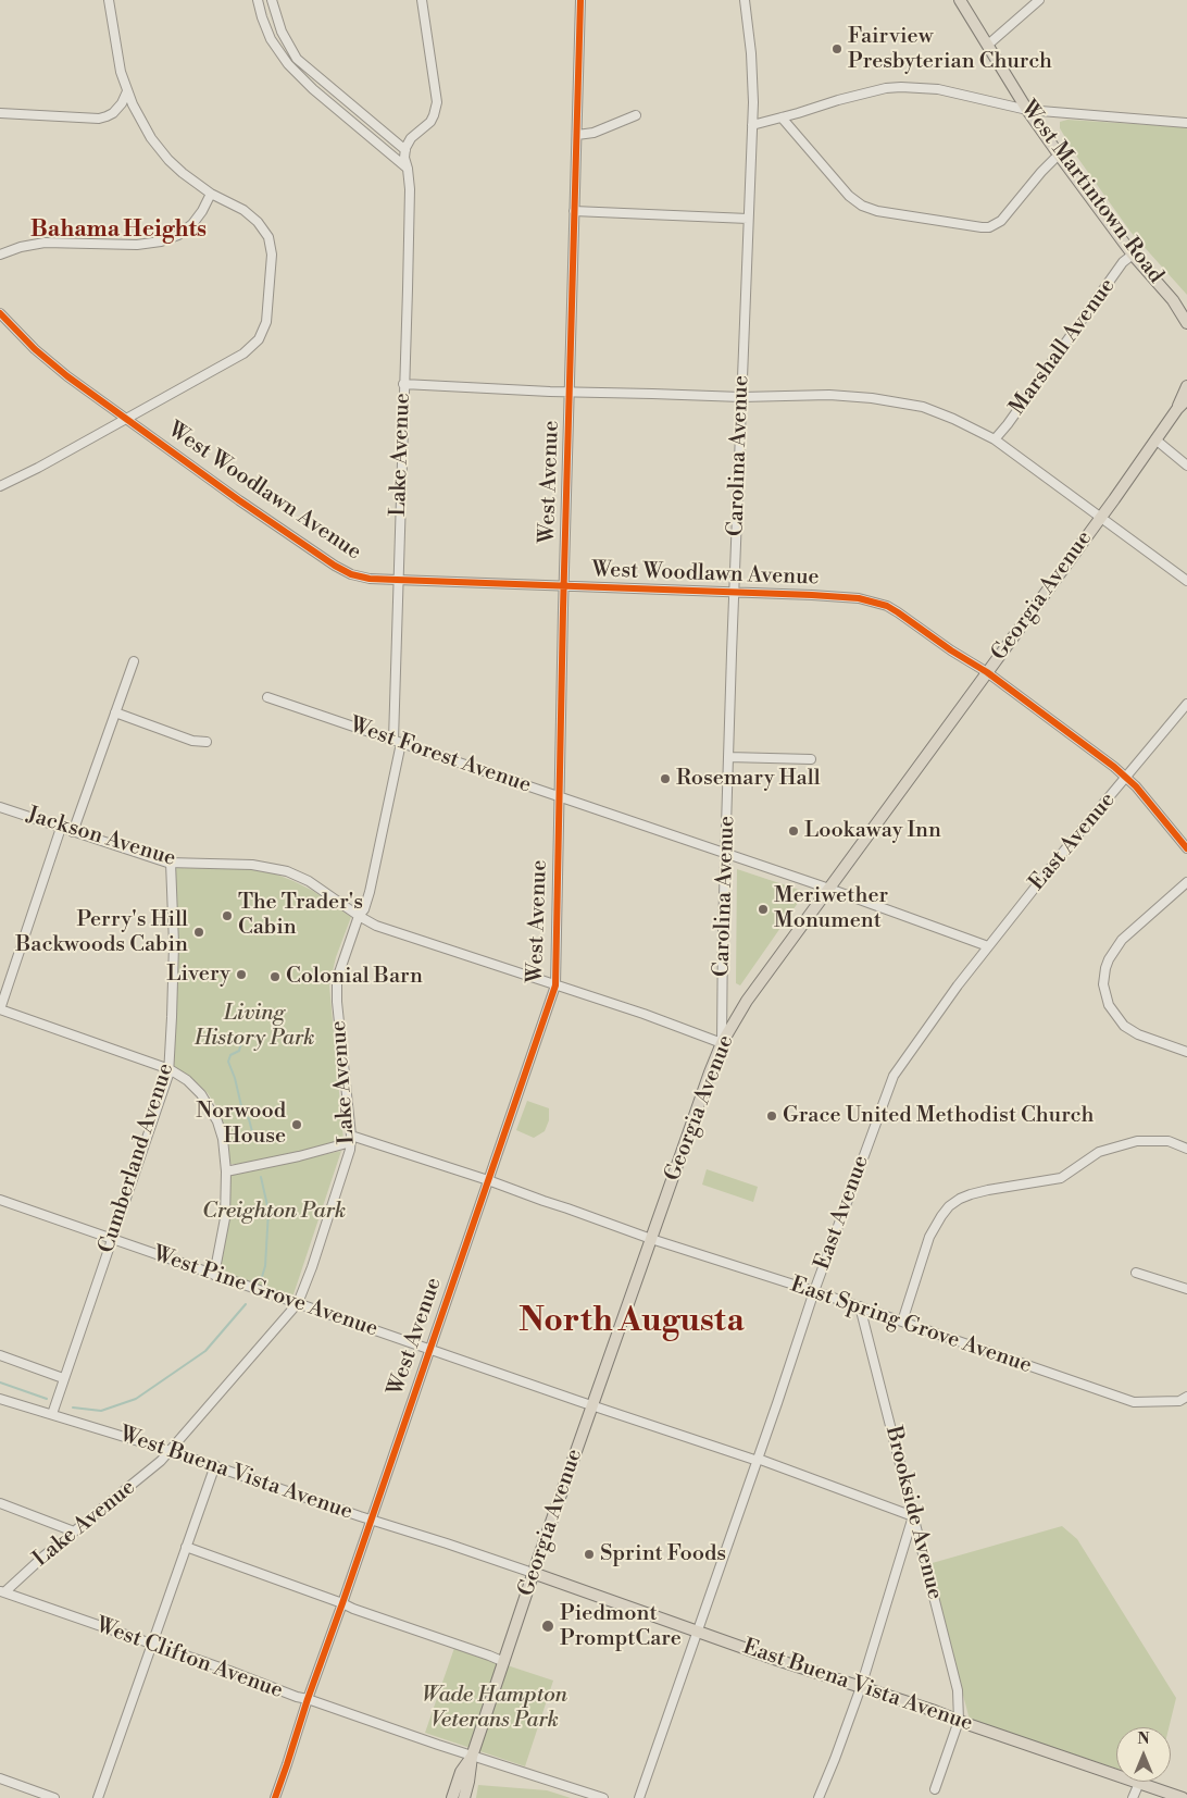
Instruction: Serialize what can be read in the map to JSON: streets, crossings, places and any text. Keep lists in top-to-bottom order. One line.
{"streets":{"main road":["West Martintown Road","Georgia Avenue","East Buena Vista Avenue"],"street":["Marshall Avenue","Lake Avenue","Carolina Avenue","West Avenue","West Woodlawn Avenue","West Forest Avenue","Jackson Avenue","East Avenue","Cumberland Avenue","West Pine Grove Avenue","East Spring Grove Avenue","West Buena Vista Avenue","Brookside Avenue","West Clifton Avenue"]},"crossings":[["West Martintown Road","Marshall Avenue"],["Lake Avenue","West Woodlawn Avenue"],["Lake Avenue","West Forest Avenue"],["Lake Avenue","Jackson Avenue"],["Lake Avenue","West Pine Grove Avenue"],["Lake Avenue","East Spring Grove Avenue"],["Lake Avenue","West Buena Vista Avenue"],["Lake Avenue","West Clifton Avenue"],["Carolina Avenue","West Woodlawn Avenue"],["Carolina Avenue","Georgia Avenue"],["Carolina Avenue","West Forest Avenue"],["Carolina Avenue","Jackson Avenue"],["West Avenue","West Woodlawn Avenue"],["West Avenue","West Forest Avenue"],["West Avenue","Jackson Avenue"],["West Avenue","West Pine Grove Avenue"],["West Avenue","East Spring Grove Avenue"],["West Avenue","West Buena Vista Avenue"],["West Avenue","West Clifton Avenue"],["West Woodlawn Avenue","Georgia Avenue"],["West Woodlawn Avenue","East Avenue"],["Georgia Avenue","West Forest Avenue"],["Georgia Avenue","Jackson Avenue"],["Georgia Avenue","West Pine Grove Avenue"],["Georgia Avenue","East Spring Grove Avenue"],["Georgia Avenue","West Buena Vista Avenue"],["Georgia Avenue","West Clifton Avenue"],["Georgia Avenue","East Buena Vista Avenue"],["West Forest Avenue","East Avenue"],["Jackson Avenue","Cumberland Avenue"],["East Avenue","West Pine Grove Avenue"],["East Avenue","East Spring Grove Avenue"],["East Avenue","East Buena Vista Avenue"],["Cumberland Avenue","West Pine Grove Avenue"],["Cumberland Avenue","West Buena Vista Avenue"],["West Pine Grove Avenue","Brookside Avenue"],["East Spring Grove Avenue","Brookside Avenue"],["West Buena Vista Avenue","East Buena Vista Avenue"],["Brookside Avenue","East Buena Vista Avenue"]],"districts":["Bahama Heights","North Augusta"],"parks":["Living History Park","Creighton Park","Wade Hampton Veterans Park"],"places":["Fairview Presbyterian Church","Rosemary Hall","Lookaway Inn","Meriwether Monument","The Trader's Cabin","Perry's Hill Backwoods Cabin","Livery","Colonial Barn","Grace United Methodist Church","Norwood House","Sprint Foods","Piedmont PromptCare"],"north":"top"}
